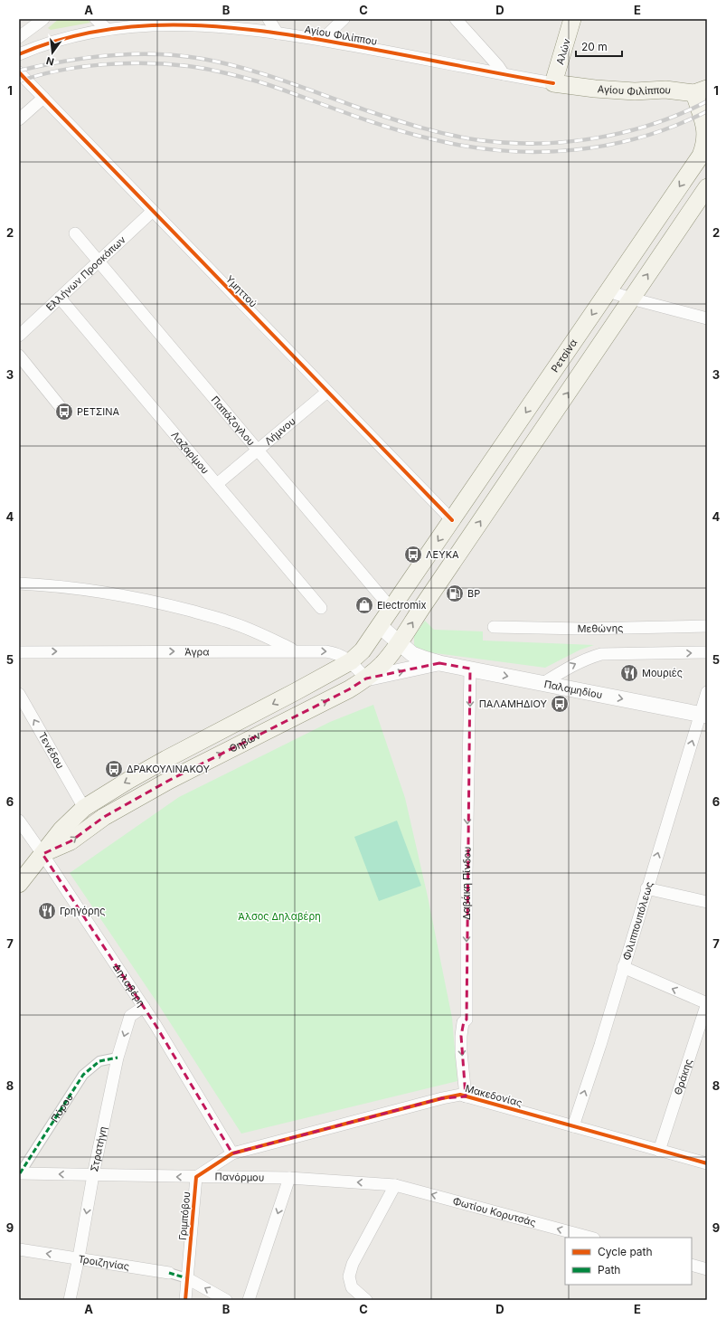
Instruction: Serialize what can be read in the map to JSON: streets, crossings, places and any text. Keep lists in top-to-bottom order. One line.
{"streets":{"main road":["Αγίου Φιλίππου","Αλών","Ρετσίνα","Θηβών"],"street":["Ελλήνων Προσκόπων","Υμηττού","Παπάζογλου","Λήμνου","Λαζαρίμου","Μεθώνης","Άγρα","Παλαμηδίου","Τενέδου","Δαβάκη Πίνδου","Φιλιππουπόλεως","Δηλαβέρη","Θράκης","Μακεδονίας","Πόρου","Στρατήγη","Πανόρμου","Φωτίου Κορυτσάς","Γριμπόβου","Τροιζηνίας"]},"crossings":[["Αγίου Φιλίππου","Αλών"],["Αγίου Φιλίππου","Ρετσίνα"],["Ελλήνων Προσκόπων","Υμηττού"],["Ελλήνων Προσκόπων","Παπάζογλου"],["Ελλήνων Προσκόπων","Λαζαρίμου"],["Υμηττού","Ρετσίνα"],["Υμηττού","Λήμνου"],["Ρετσίνα","Παπάζογλου"],["Ρετσίνα","Θηβών"],["Παπάζογλου","Λήμνου"],["Παπάζογλου","Θηβών"],["Λήμνου","Λαζαρίμου"],["Άγρα","Παλαμηδίου"],["Άγρα","Θηβών"],["Παλαμηδίου","Θηβών"],["Παλαμηδίου","Δαβάκη Πίνδου"],["Παλαμηδίου","Φιλιππουπόλεως"],["Θηβών","Τενέδου"],["Θηβών","Δηλαβέρη"],["Δαβάκη Πίνδου","Μακεδονίας"],["Φιλιππουπόλεως","Μακεδονίας"],["Δηλαβέρη","Μακεδονίας"],["Δηλαβέρη","Στρατήγη"],["Θράκης","Μακεδονίας"],["Πόρου","Στρατήγη"],["Πόρου","Πανόρμου"],["Στρατήγη","Πανόρμου"],["Στρατήγη","Τροιζηνίας"],["Πανόρμου","Φωτίου Κορυτσάς"],["Πανόρμου","Γριμπόβου"],["Γριμπόβου","Τροιζηνίας"]],"one_way":["Ρετσίνα","Τενέδου","Δαβάκη Πίνδου","Φιλιππουπόλεως","Στρατήγη","Πανόρμου","Φωτίου Κορυτσάς","Τροιζηνίας"],"parks":["Άλσος Δηλαβέρη"],"places":{"bus stop":["ΡΕΤΣΙΝΑ","ΛΕΥΚΑ","ΠΑΛΑΜΗΔΙΟΥ","ΔΡΑΚΟΥΛΙΝΑΚΟΥ"],"fuel station":["BP"],"shop":["Electromix"],"restaurant":["Μουριές","Γρηγόρης"]},"legend":["Cycle path","Path"],"scale_bar":"20 m","north":"bottom","grid":{"columns":["A","B","C","D","E"],"rows":["1","2","3","4","5","6","7","8","9"]}}
